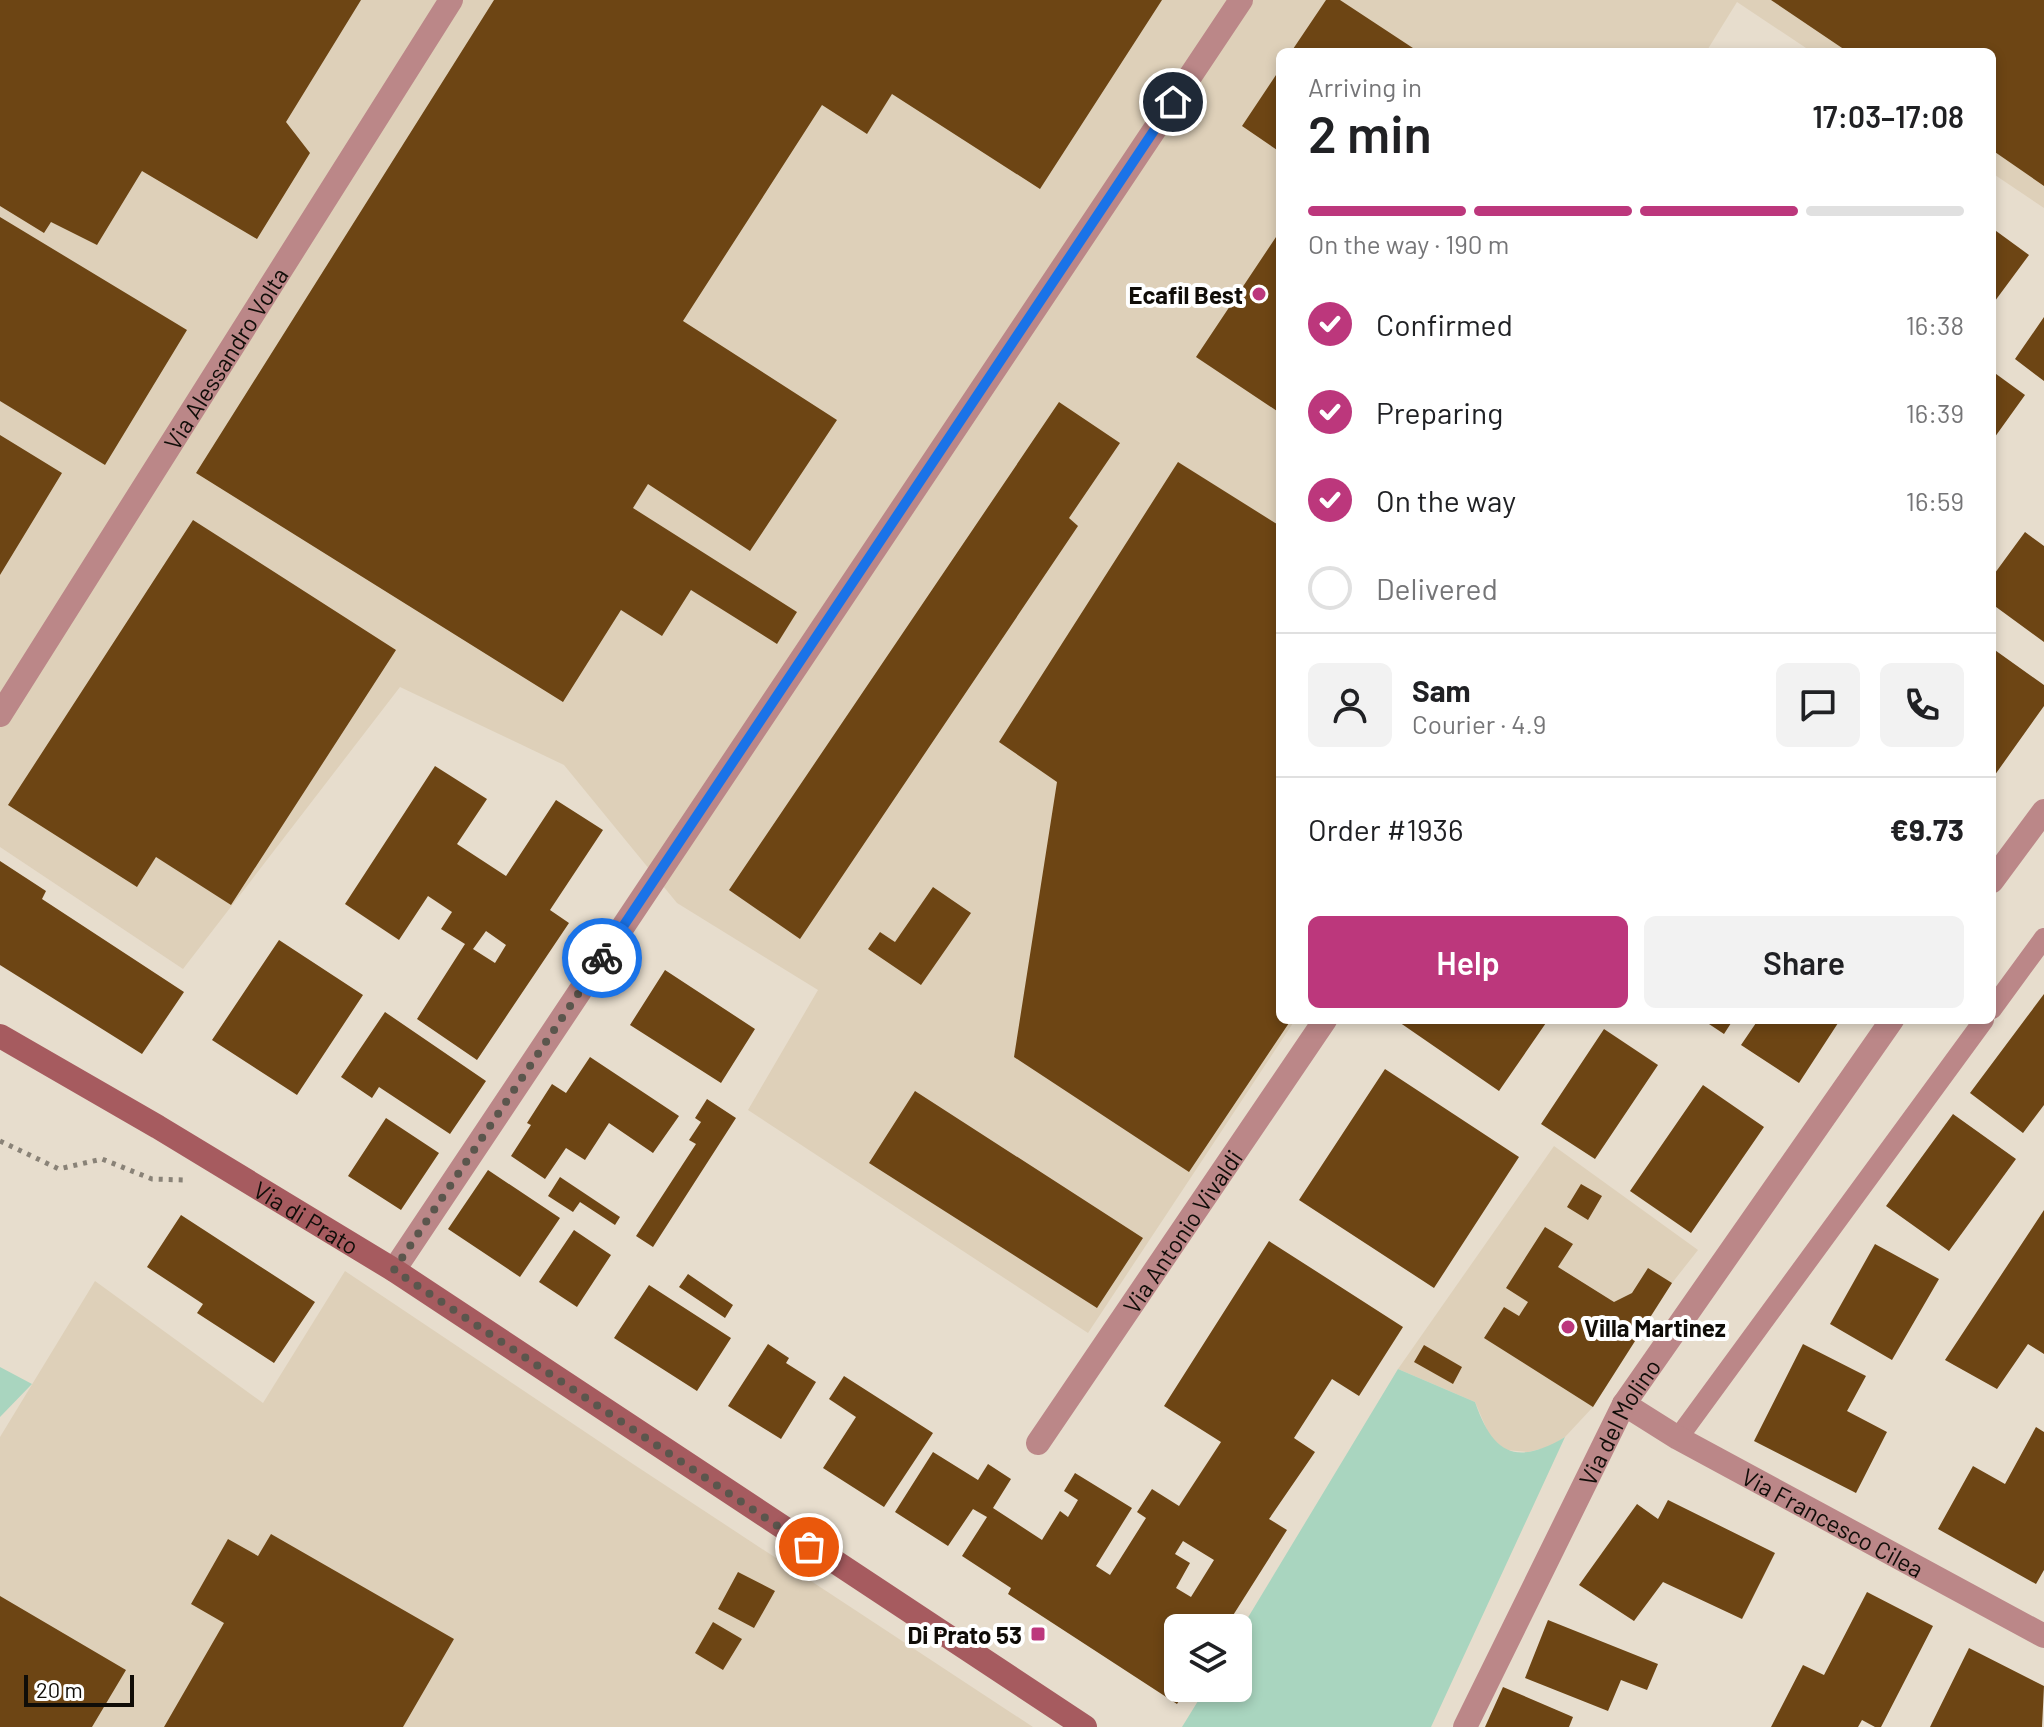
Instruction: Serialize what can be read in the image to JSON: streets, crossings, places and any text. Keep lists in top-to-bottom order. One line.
{"streets":{"main road":["Via di Prato"],"street":["Via Alessandro Volta","Via Antonio Vivaldi","Via del Molino","Via Francesco Cilea"]},"crossings":[["Via del Molino","Via Francesco Cilea"]],"places":{"other":["Ecafil Best","Villa Martinez"],"transit":["Di Prato 53"]},"scale_bar":"20 m","page":{"heading":["2 min","Arriving in","17:03–17:08"],"panel":["Sam","Courier · 4.9","Order #1936","€9.73"],"bar":"On the way · 190 m","list":[["Confirmed","16:38"],["Preparing","16:39"],["On the way","16:59"],"Delivered"],"buttons":["Help","Share"],"scale":"20 m"}}
